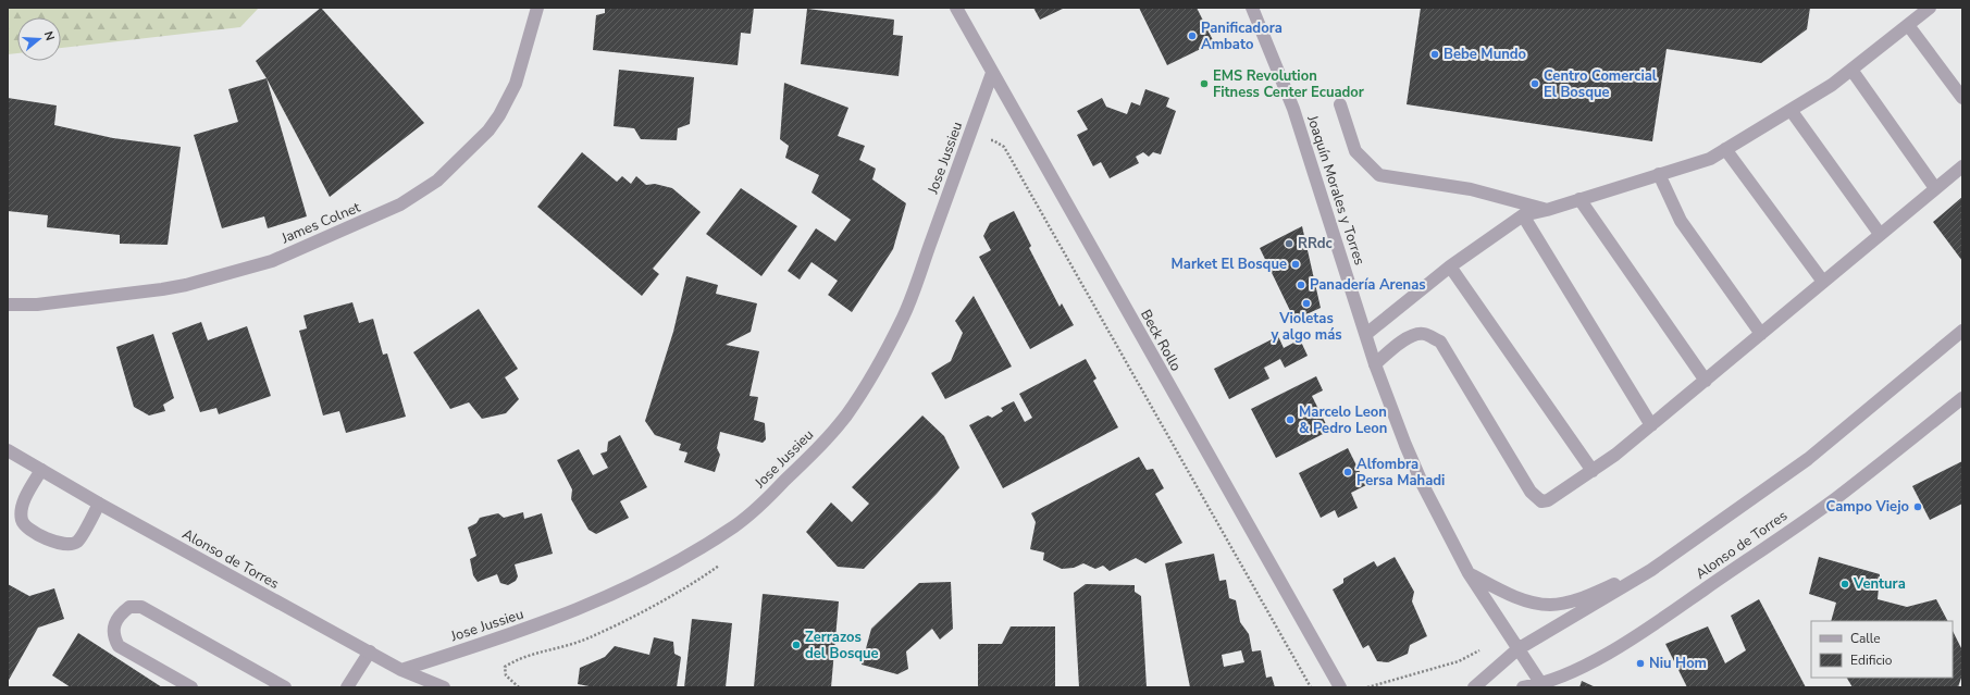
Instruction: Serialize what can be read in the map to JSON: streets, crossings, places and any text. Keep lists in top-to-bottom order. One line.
{"streets":{"street":["Jose Jussieu","Joaquín Morales y Torres","James Colnet","Beck Rollo","Alonso de Torres"]},"crossings":[["Jose Jussieu","Beck Rollo"],["Jose Jussieu","Alonso de Torres"],["Joaquín Morales y Torres","Alonso de Torres"]],"places":["Panificadora Ambato","Bebe Mundo","EMS Revolution Fitness Center Ecuador","Centro Comercial El Bosque","RRdc","Market El Bosque","Panadería Arenas","Violetas y algo más","Marcelo Leon & Pedro Leon","Alfombra Persa Mahadi","Campo Viejo","Ventura","Zerrazos del Bosque","Niu Hom"],"legend":["Calle","Edificio"],"north":"right"}
